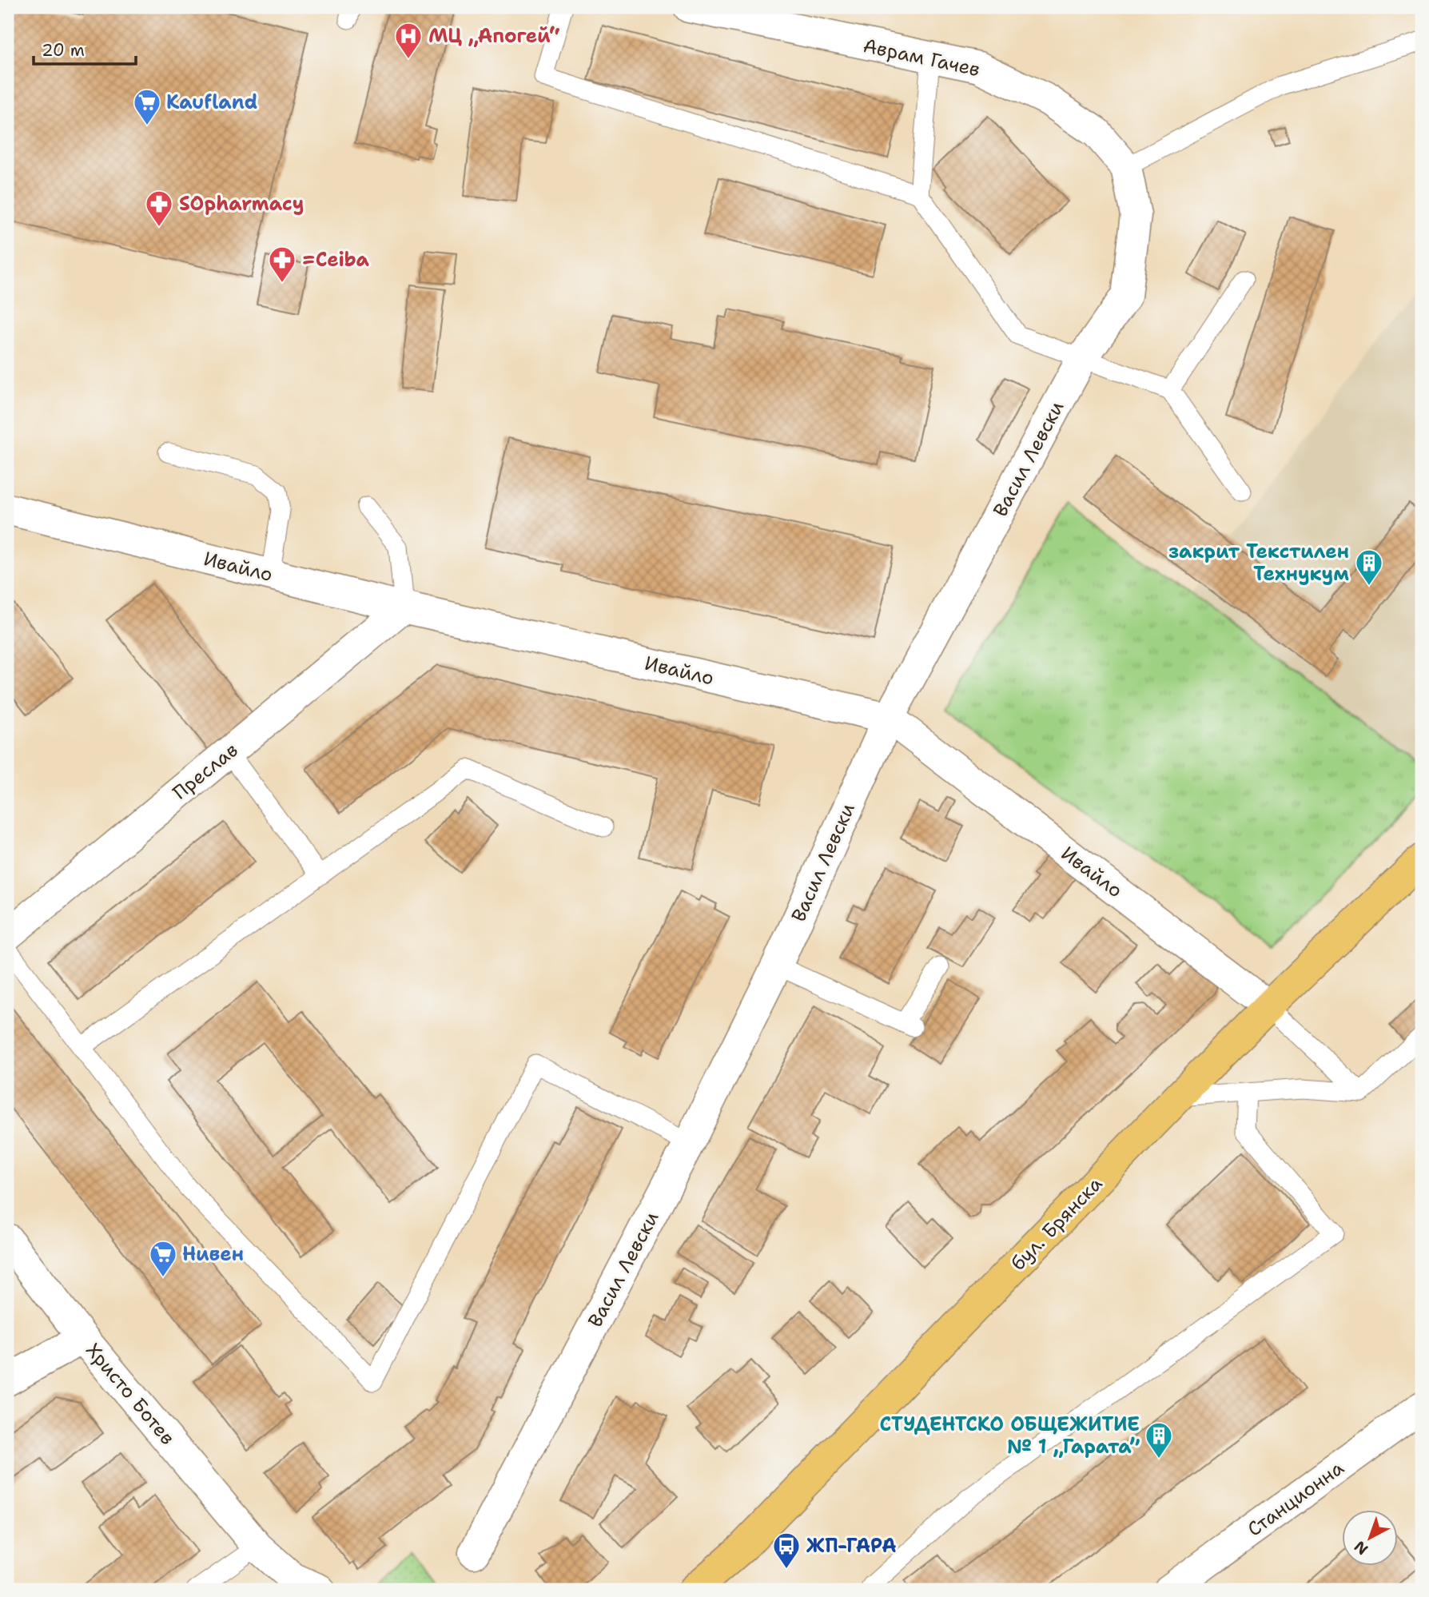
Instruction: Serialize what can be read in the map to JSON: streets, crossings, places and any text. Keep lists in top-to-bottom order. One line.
{"streets":{"main road":["бул. Брянска"],"street":["Аврам Гачев","Васил Левски","Ивайло","Преслав","Христо Ботев","Станционна"]},"crossings":[["Аврам Гачев","Васил Левски"],["Васил Левски","Ивайло"],["Ивайло","Преслав"],["Ивайло","бул. Брянска"]],"places":{"hospital":["МЦ „Апогей“"],"supermarket":["Kaufland","Нивен"],"pharmacy":["SOpharmacy","=Ceiba"],"building":["закрит Текстилен Технукум","СТУДЕНТСКО ОБЩЕЖИТИЕ № 1 „Гарата”"],"bus stop":["ЖП-ГАРА"]},"scale_bar":"20 m","north":"bottom left"}
